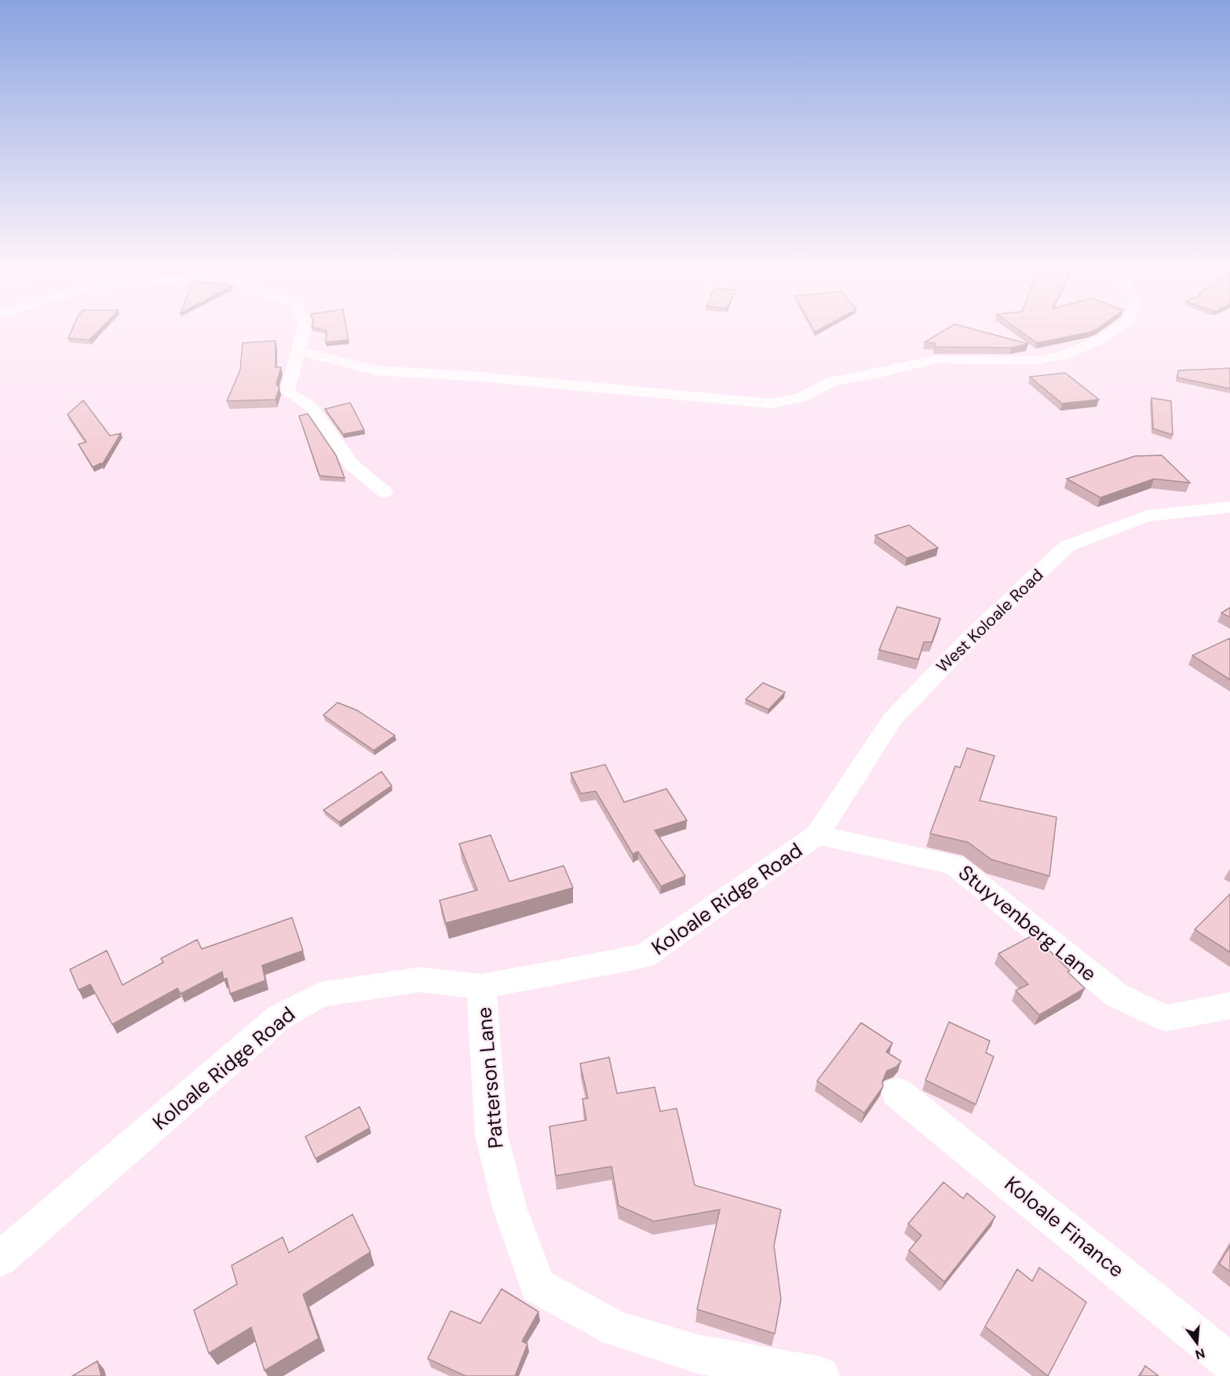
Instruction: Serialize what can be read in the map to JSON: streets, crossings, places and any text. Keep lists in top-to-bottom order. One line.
{"streets":{"street":["West Koloale Road","Koloale Ridge Road","Stuyvenberg Lane","Patterson Lane","Koloale Finance"]},"crossings":[["West Koloale Road","Koloale Ridge Road"],["West Koloale Road","Stuyvenberg Lane"],["Koloale Ridge Road","Stuyvenberg Lane"],["Koloale Ridge Road","Patterson Lane"]],"north":"bottom"}
